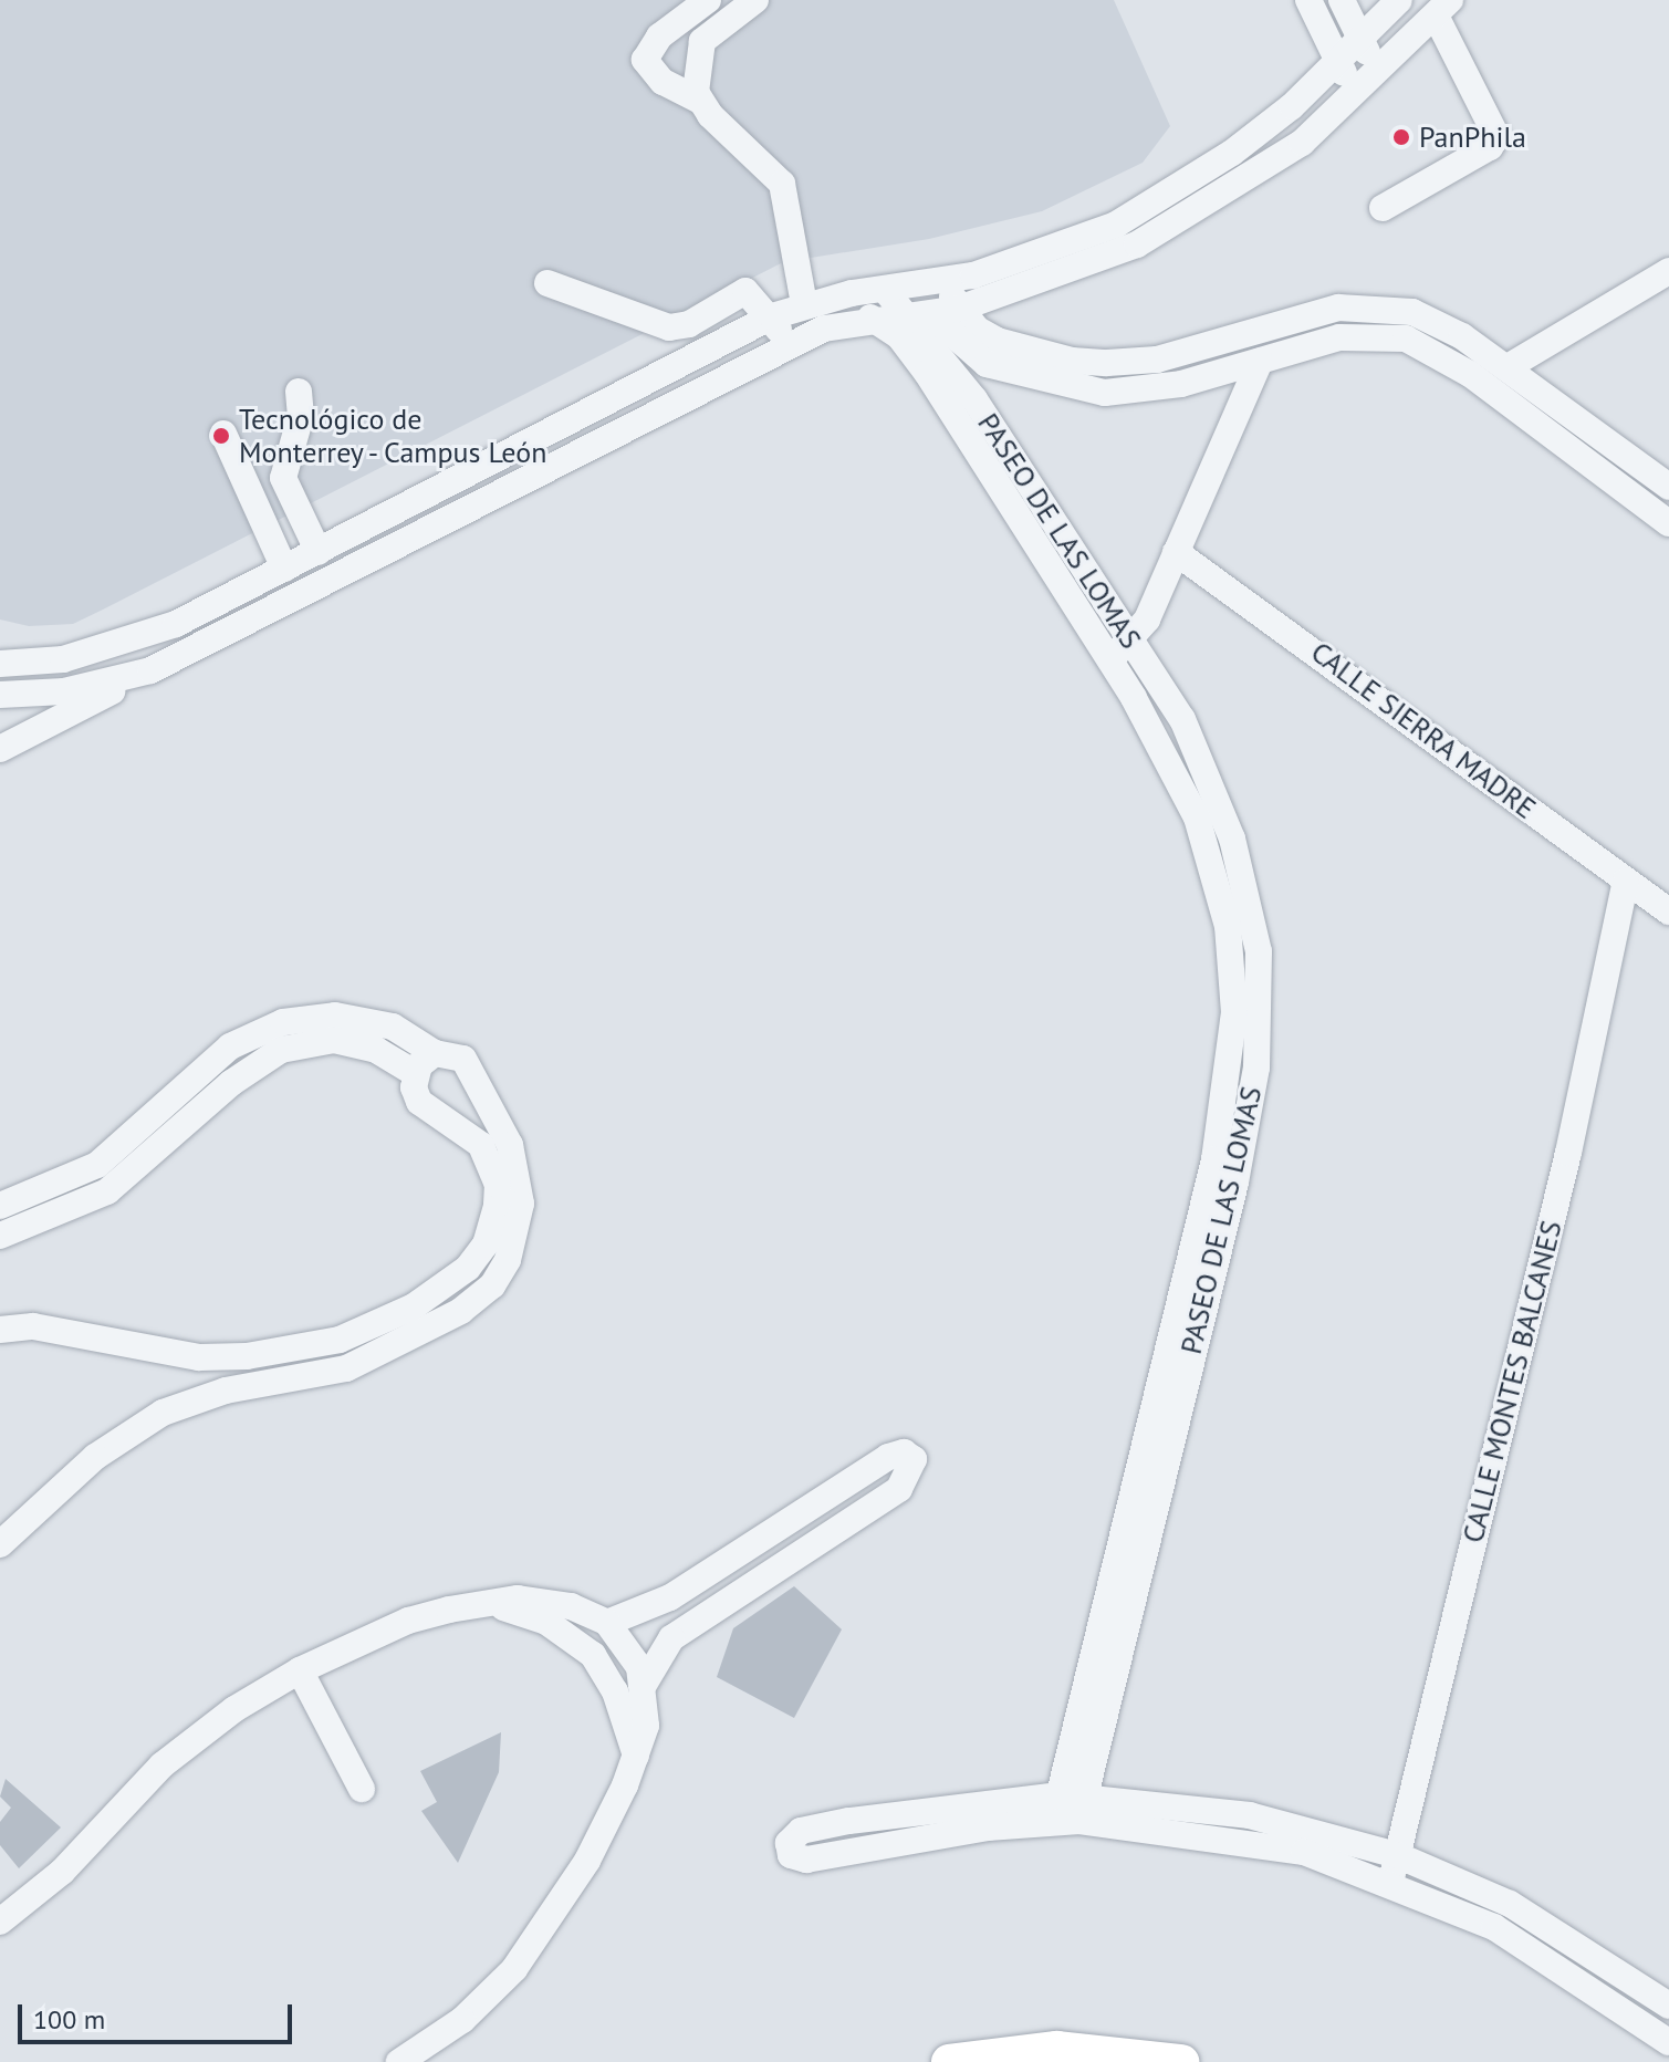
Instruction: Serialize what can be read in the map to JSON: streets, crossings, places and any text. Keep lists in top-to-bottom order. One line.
{"streets":{"street":["PASEO DE LAS LOMAS","CALLE SIERRA MADRE","CALLE MONTES BALCANES"]},"crossings":[["CALLE SIERRA MADRE","CALLE MONTES BALCANES"]],"places":["PanPhila","Tecnológico de Monterrey - Campus León"],"scale_bar":"100 m"}
